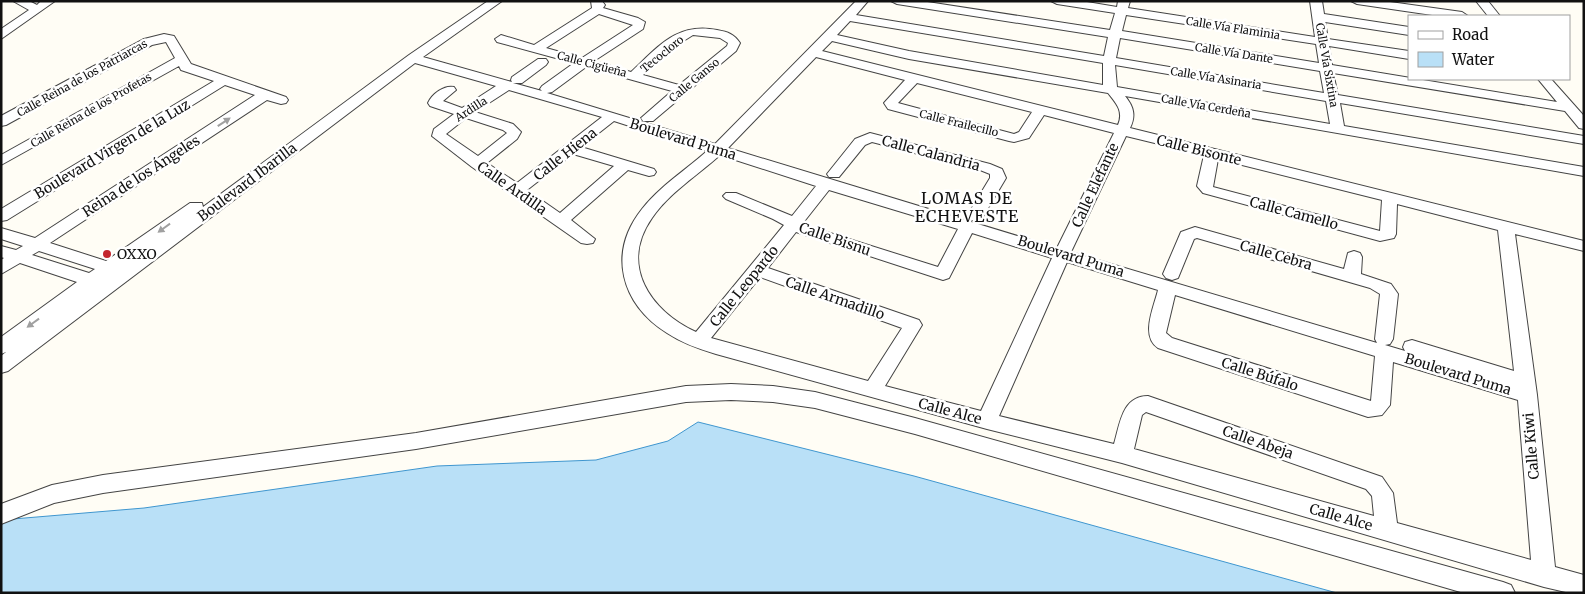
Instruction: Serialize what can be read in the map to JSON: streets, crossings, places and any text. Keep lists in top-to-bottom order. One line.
{"streets":{"street":["Calle Vía Flaminia","Calle Vía Dante","Tecocloro","Calle Cigüeña","Calle Vía Sixtina","Calle Reina de los Patriarcas","Calle Vía Asinaria","Calle Ganso","Calle Vía Cerdeña","Ardilla","Calle Reina de los Profetas","Calle Frailecillo","Boulevard Puma","Boulevard Virgen de la Luz","Calle Bisonte","Calle Calandria","Calle Hiena","Reina de los Ángeles","Boulevard Ibarilla","Calle Elefante","Calle Ardilla","Calle Camello","Calle Bisnu","Calle Cebra","Calle Leopardo","Calle Armadillo","Calle Búfalo","Calle Alce","Calle Abeja","Calle Kiwi"]},"crossings":[["Calle Vía Flaminia","Calle Vía Sixtina"],["Calle Vía Dante","Calle Vía Sixtina"],["Tecocloro","Calle Cigüeña"],["Tecocloro","Calle Ganso"],["Calle Cigüeña","Calle Ganso"],["Calle Vía Sixtina","Calle Vía Asinaria"],["Calle Vía Sixtina","Calle Vía Cerdeña"],["Calle Reina de los Patriarcas","Calle Reina de los Profetas"],["Calle Vía Asinaria","Calle Alce"],["Calle Ganso","Boulevard Puma"],["Calle Vía Cerdeña","Calle Elefante"],["Calle Vía Cerdeña","Calle Alce"],["Ardilla","Boulevard Puma"],["Ardilla","Calle Ardilla"],["Calle Frailecillo","Calle Bisonte"],["Boulevard Puma","Calle Calandria"],["Boulevard Puma","Calle Hiena"],["Boulevard Puma","Boulevard Ibarilla"],["Boulevard Puma","Calle Elefante"],["Boulevard Puma","Calle Bisnu"],["Boulevard Puma","Calle Cebra"],["Boulevard Puma","Calle Leopardo"],["Boulevard Puma","Calle Búfalo"],["Boulevard Puma","Calle Alce"],["Boulevard Puma","Calle Kiwi"],["Calle Bisonte","Calle Elefante"],["Calle Bisonte","Calle Camello"],["Calle Bisonte","Calle Alce"],["Calle Bisonte","Calle Kiwi"],["Calle Calandria","Calle Bisnu"],["Calle Calandria","Calle Leopardo"],["Calle Hiena","Calle Ardilla"],["Calle Elefante","Calle Alce"],["Calle Bisnu","Calle Leopardo"],["Calle Cebra","Calle Búfalo"],["Calle Leopardo","Calle Armadillo"],["Calle Leopardo","Calle Alce"],["Calle Armadillo","Calle Alce"],["Calle Alce","Calle Abeja"],["Calle Alce","Calle Kiwi"]],"districts":["LOMAS DE ECHEVESTE"],"places":["OXXO"],"legend":["Road","Water"]}
